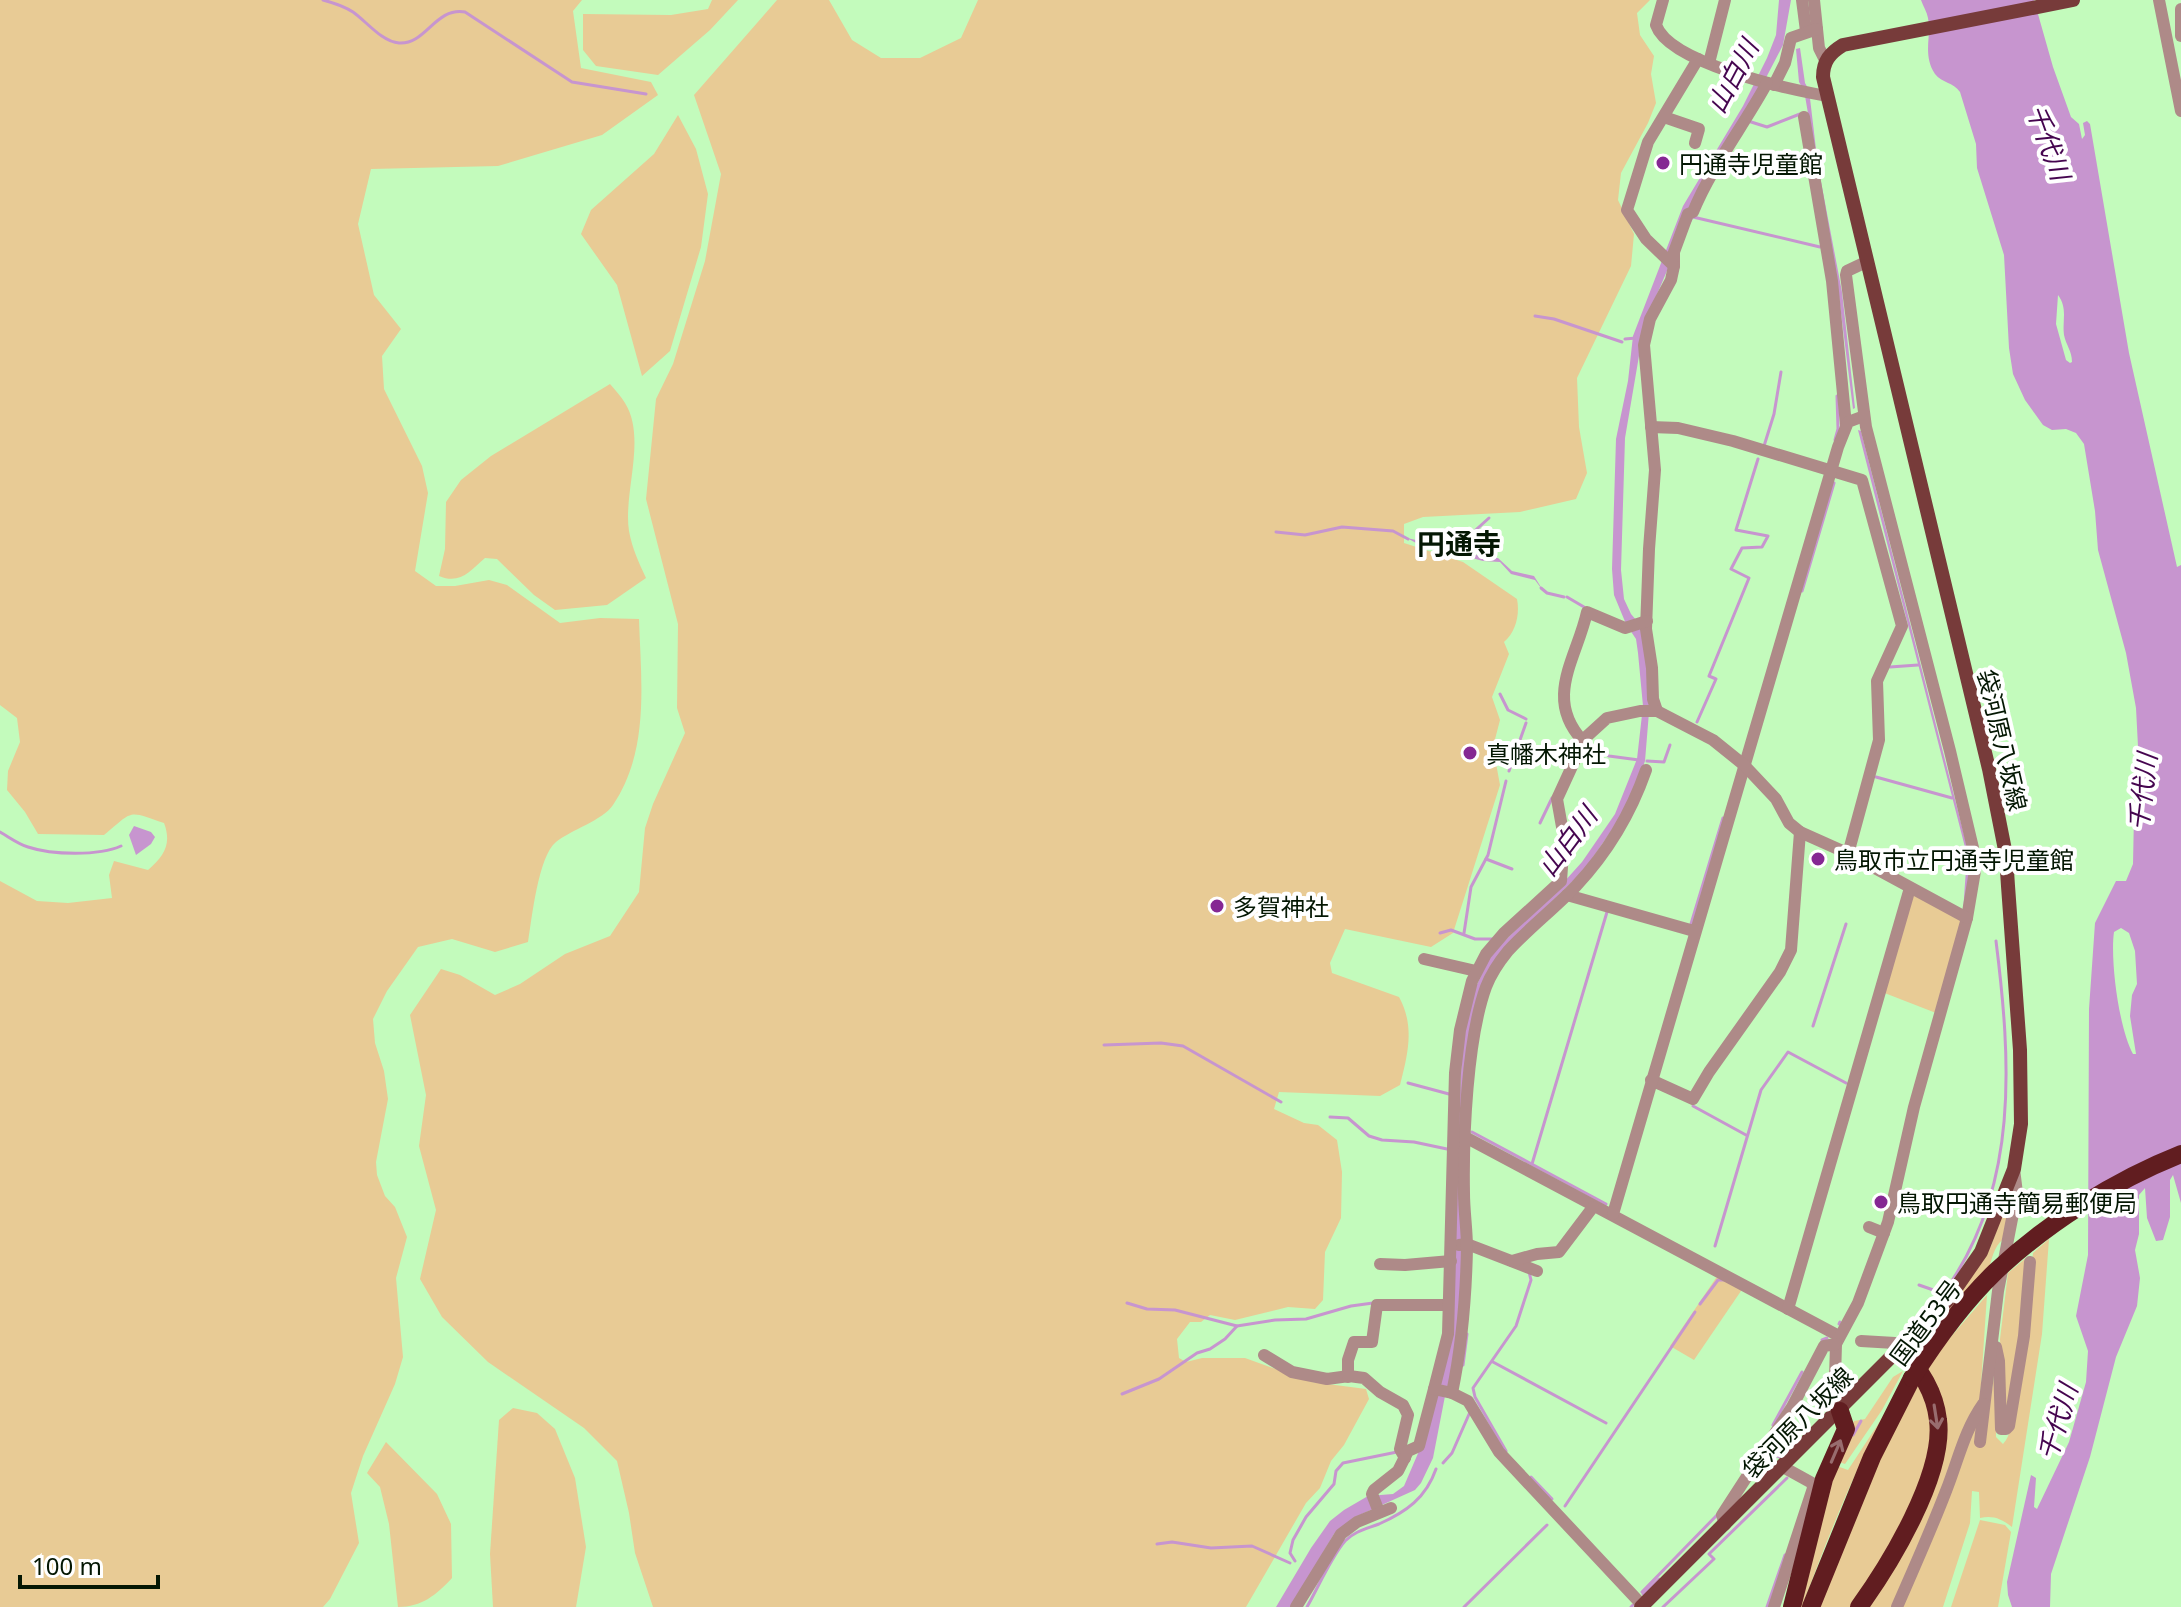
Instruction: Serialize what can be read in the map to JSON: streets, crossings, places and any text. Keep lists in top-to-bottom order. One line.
{"streets":{"highway":["国道53号"],"main road":["袋河原八坂線"]},"districts":["円通寺"],"water":["山白川","千代川"],"places":["円通寺児童館","真幡木神社","鳥取市立円通寺児童館","多賀神社","鳥取円通寺簡易郵便局"],"scale_bar":"100 m"}
